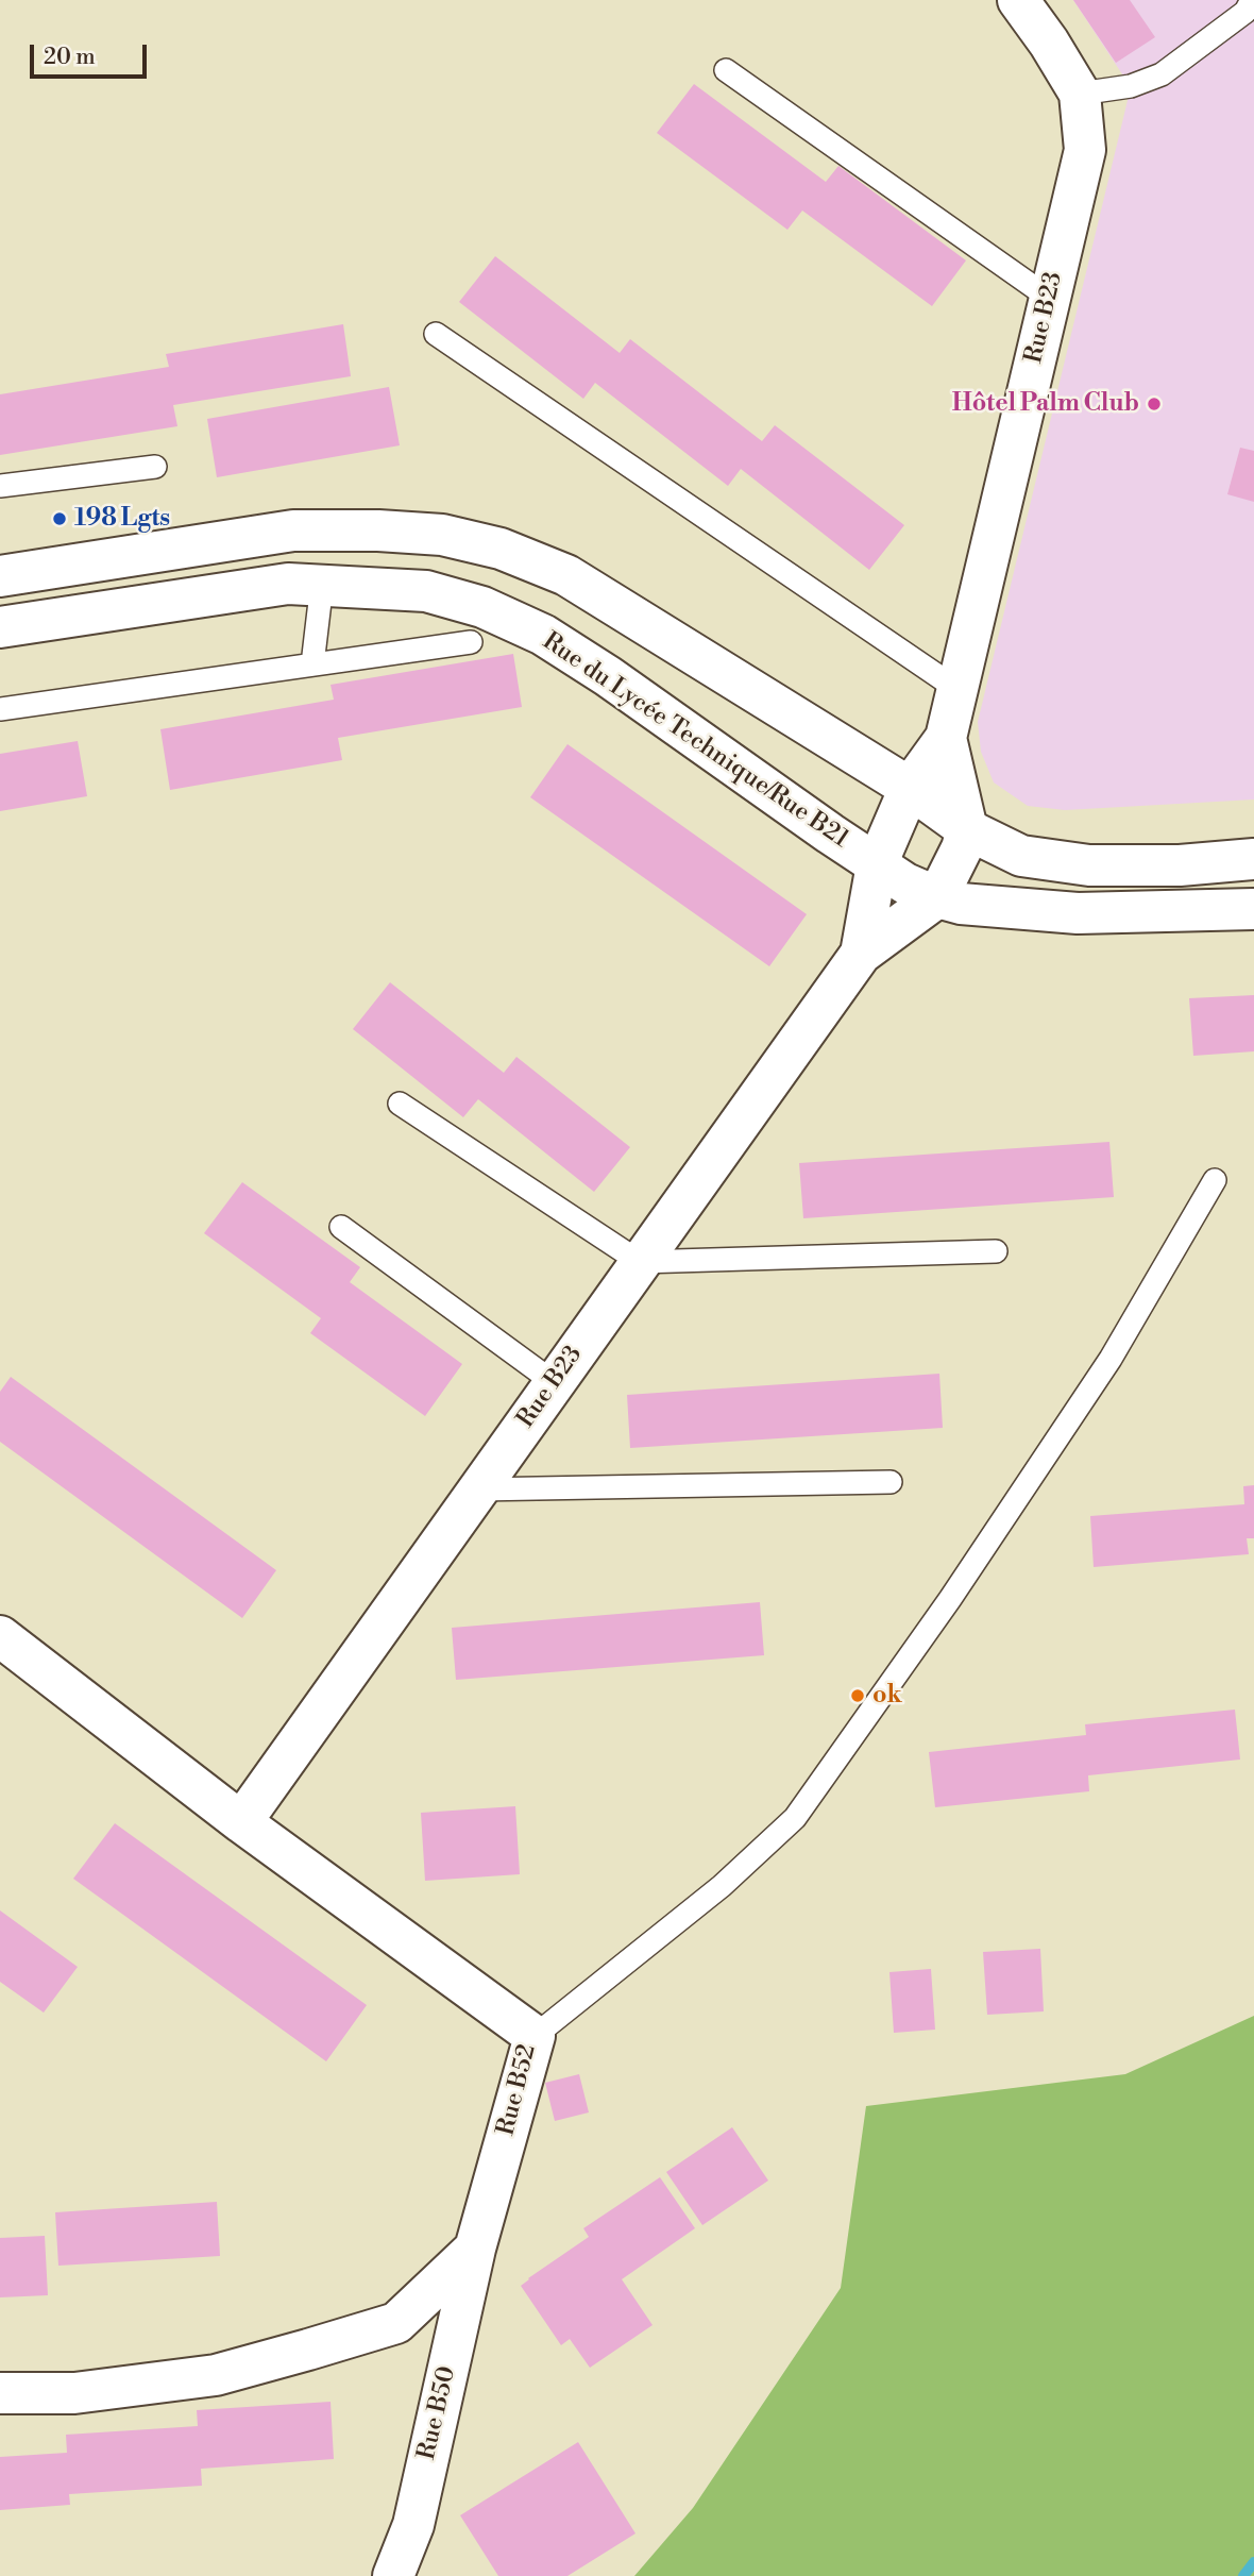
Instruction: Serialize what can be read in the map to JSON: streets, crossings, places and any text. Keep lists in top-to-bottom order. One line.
{"streets":{"street":["Rue B23","Rue du Lycée Technique/Rue B21","Rue B52","Rue B50"]},"crossings":[["Rue B23","Rue B52"],["Rue B52","Rue B50"]],"places":["Hôtel Palm Club","198 Lgts","ok"],"scale_bar":"20 m"}
